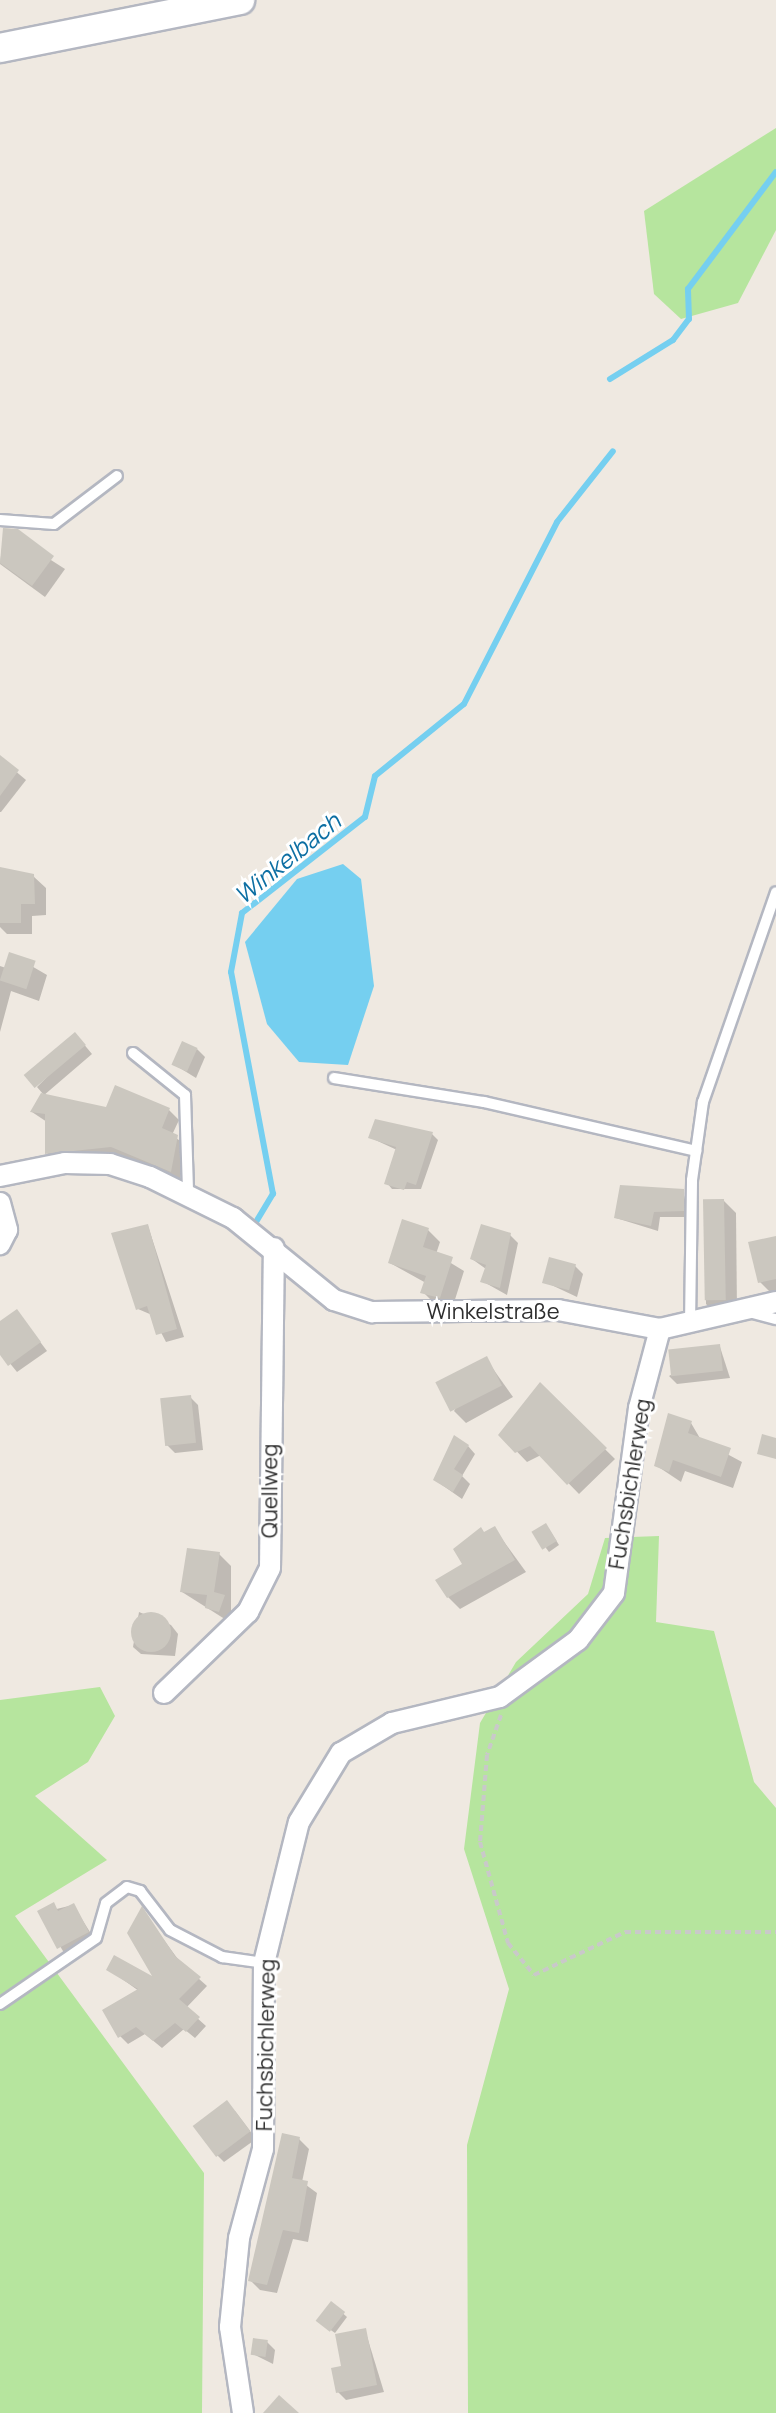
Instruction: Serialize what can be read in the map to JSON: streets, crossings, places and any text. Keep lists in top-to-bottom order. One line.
{"streets":{"street":["Winkelstraße","Fuchsbichlerweg","Quellweg"]},"crossings":[["Winkelstraße","Fuchsbichlerweg"],["Winkelstraße","Quellweg"]],"water":["Winkelbach"]}
